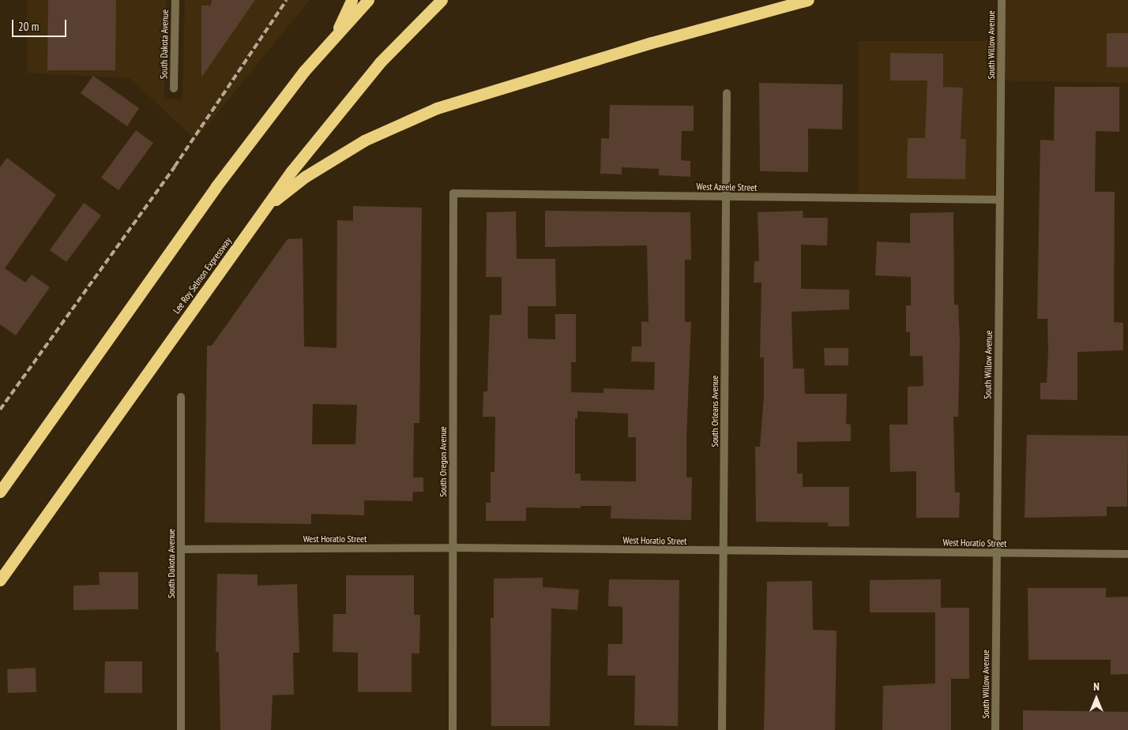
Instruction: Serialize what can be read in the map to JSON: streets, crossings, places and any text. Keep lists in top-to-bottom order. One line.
{"streets":{"highway":["Lee Roy Selmon Expressway"],"street":["South Dakota Avenue","South Willow Avenue","West Azeele Street","South Orleans Avenue","South Oregon Avenue","West Horatio Street"]},"crossings":[["South Dakota Avenue","West Horatio Street"],["South Willow Avenue","West Azeele Street"],["South Willow Avenue","West Horatio Street"],["West Azeele Street","South Orleans Avenue"],["West Azeele Street","South Oregon Avenue"],["South Orleans Avenue","West Horatio Street"],["South Oregon Avenue","West Horatio Street"]],"scale_bar":"20 m","north":"top"}
